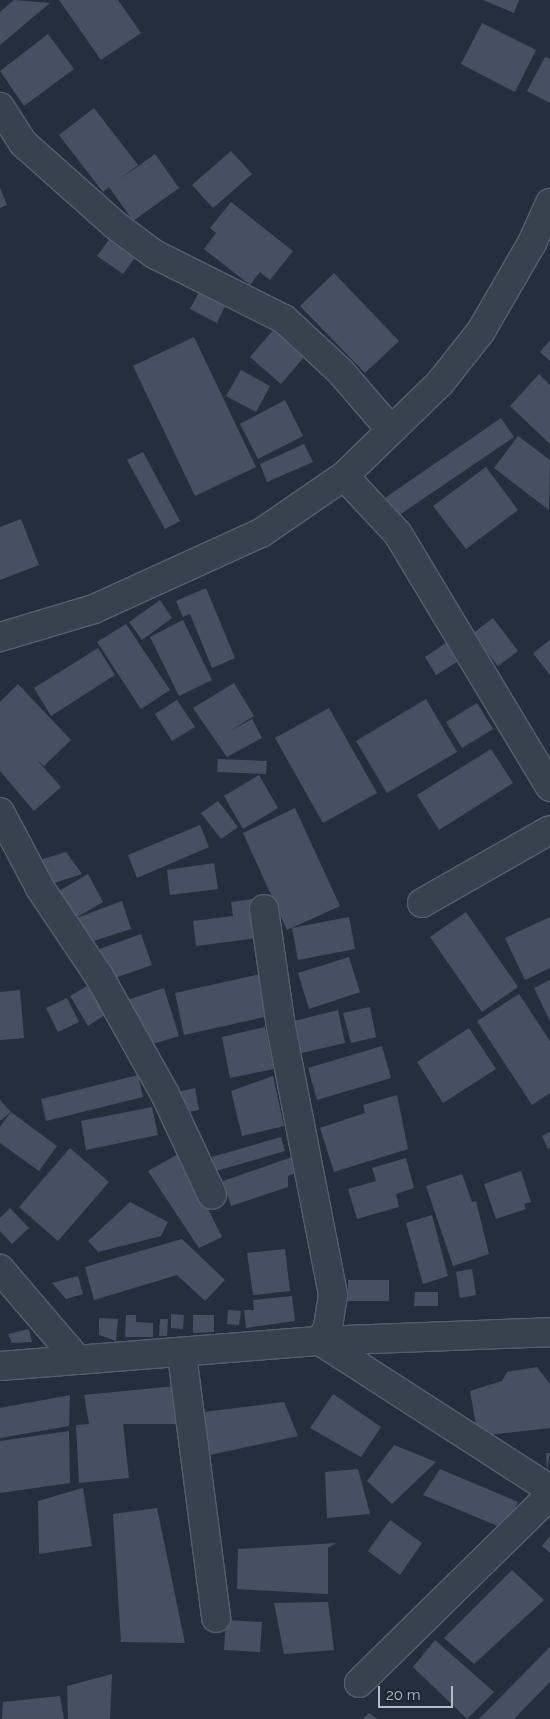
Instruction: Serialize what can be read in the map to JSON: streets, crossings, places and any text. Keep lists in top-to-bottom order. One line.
{"scale_bar":"20 m"}
